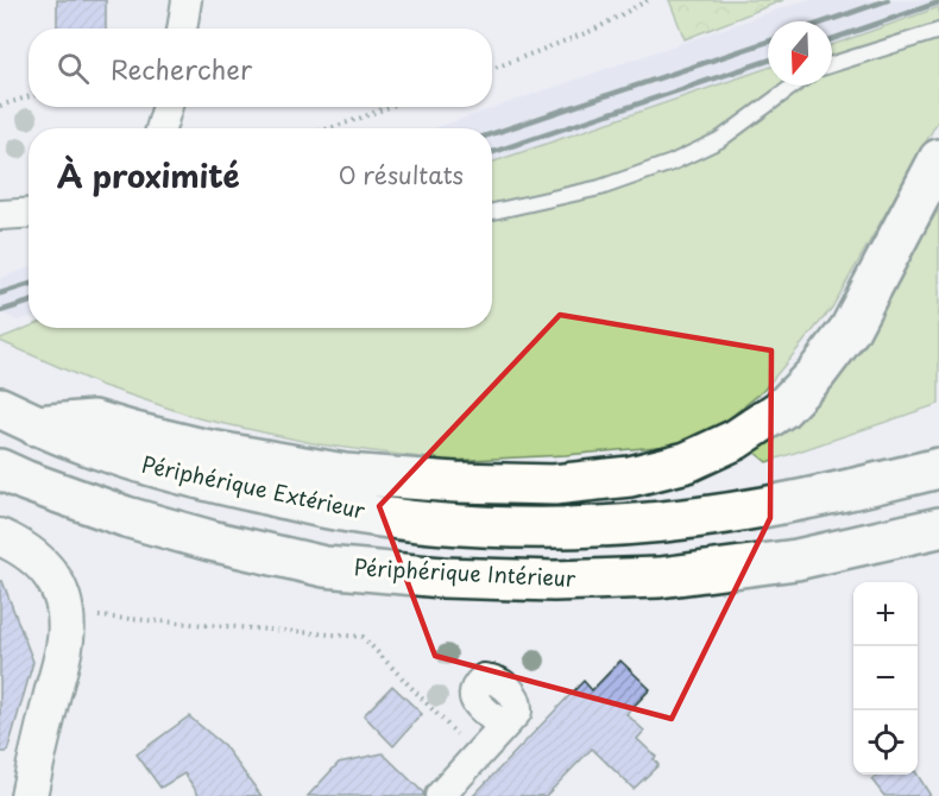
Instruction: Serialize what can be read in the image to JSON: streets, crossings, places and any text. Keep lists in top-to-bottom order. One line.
{"streets":{"highway":["Périphérique Extérieur","Périphérique Intérieur"]},"north":"bottom","page":{"search":"Rechercher","heading":["À proximité","0 résultats"],"map_buttons":["+","−"]}}
